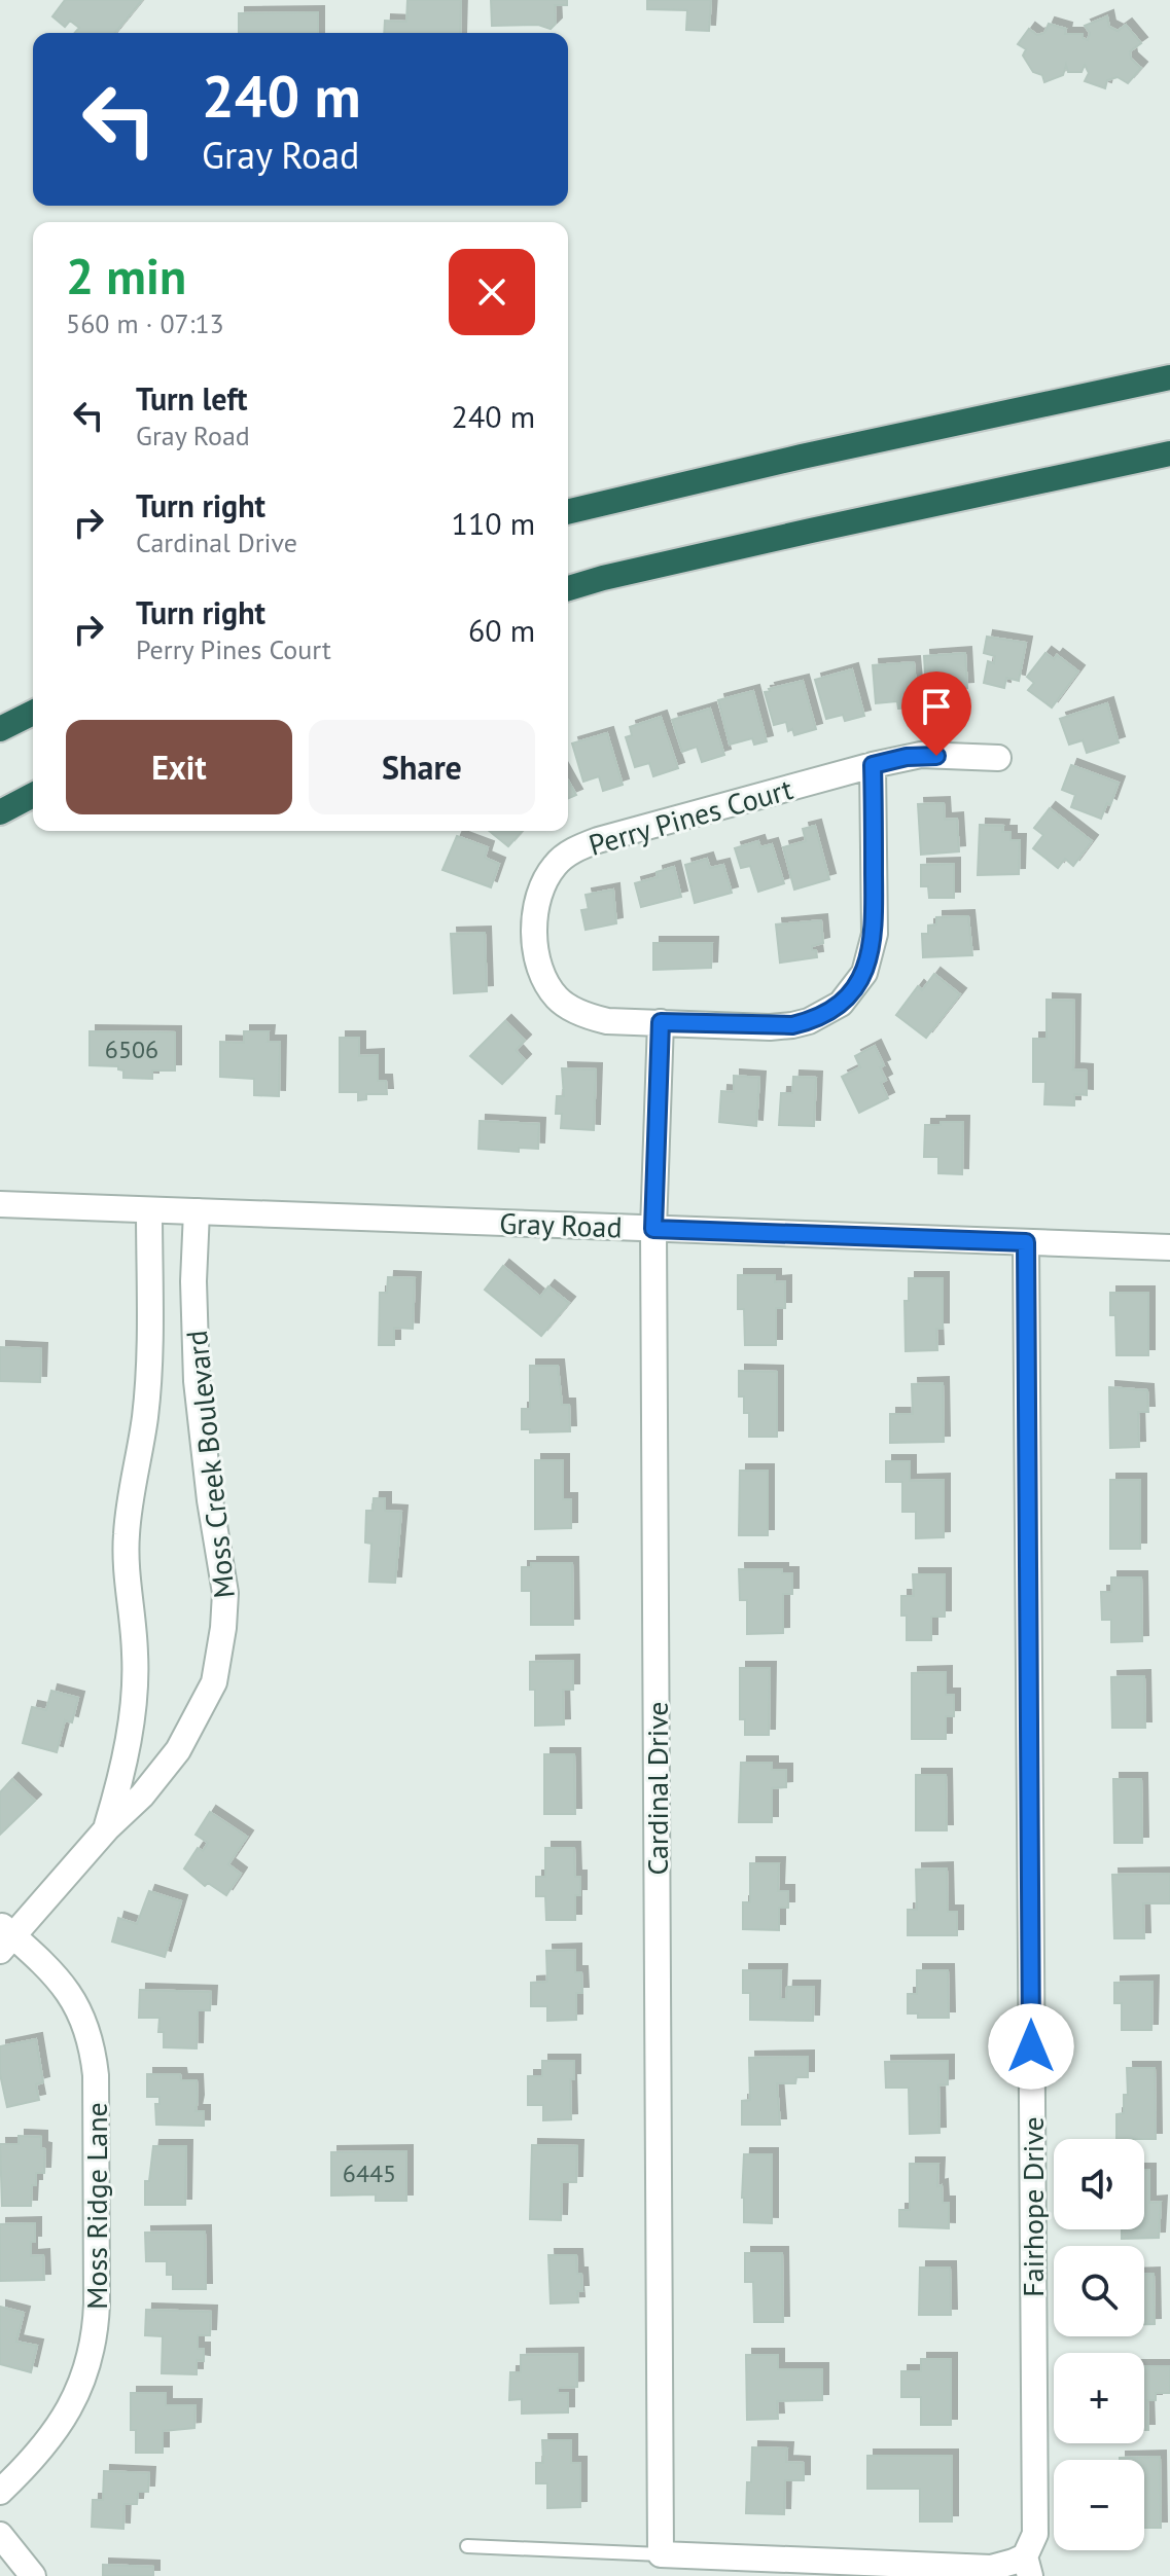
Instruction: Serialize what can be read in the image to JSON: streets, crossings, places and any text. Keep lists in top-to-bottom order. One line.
{"streets":{"street":["Perry Pines Court","Gray Road","Moss Creek Boulevard","Cardinal Drive","Moss Ridge Lane","Fairhope Drive"]},"crossings":[["Perry Pines Court","Cardinal Drive"],["Gray Road","Moss Creek Boulevard"],["Gray Road","Cardinal Drive"],["Gray Road","Fairhope Drive"],["Moss Creek Boulevard","Moss Ridge Lane"]],"house_numbers":["6506","6445"],"page":{"turn":["240 m","Gray Road"],"heading":["2 min","560 m · 07:13"],"list":[{"name":"Turn left","note":"Gray Road","value":"240 m"},{"name":"Turn right","note":"Cardinal Drive","value":"110 m"},{"name":"Turn right","note":"Perry Pines Court","value":"60 m"}],"buttons":["Exit","Share"],"map_buttons":["+","−"]}}
